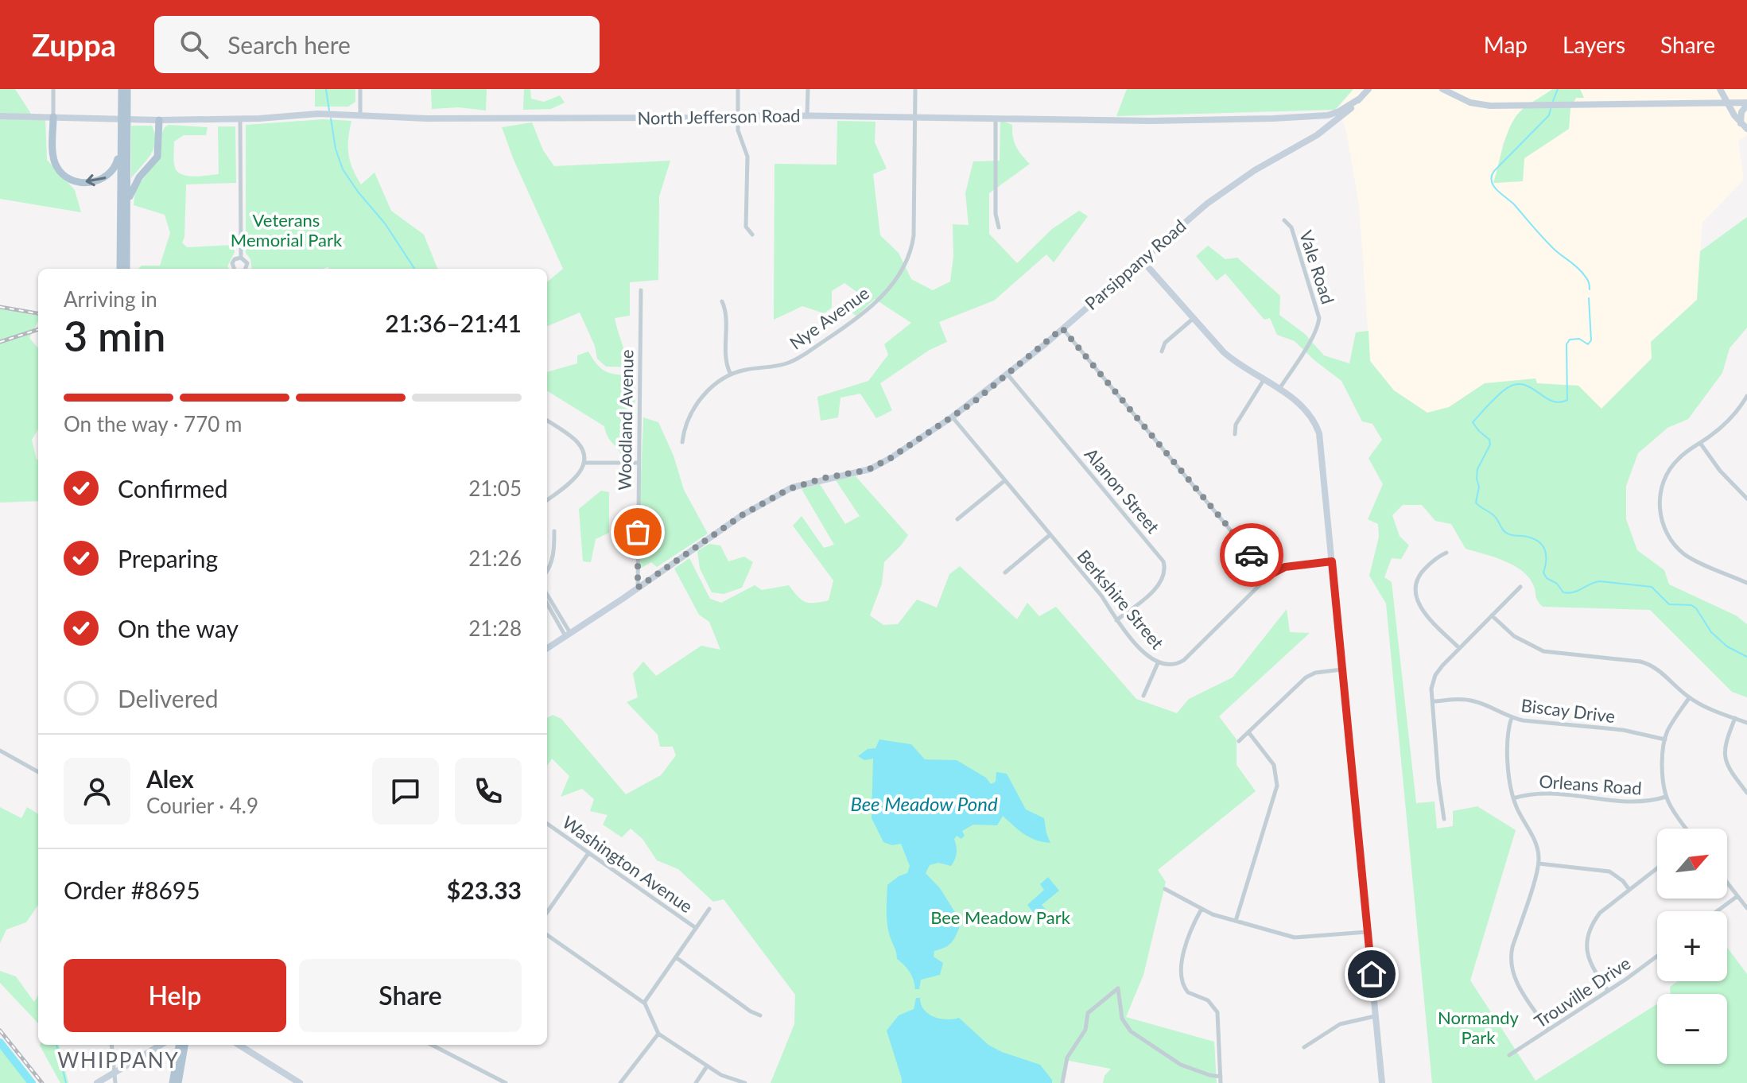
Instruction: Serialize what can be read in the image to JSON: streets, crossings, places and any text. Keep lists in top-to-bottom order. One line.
{"streets":{"street":["North Jefferson Road","Parsippany Road","Vale Road","Nye Avenue","Woodland Avenue","Alanon Street","Berkshire Street","Biscay Drive","Orleans Road","Washington Avenue","Trouville Drive"]},"crossings":[["North Jefferson Road","Parsippany Road"],["North Jefferson Road","Nye Avenue"],["Parsippany Road","Woodland Avenue"],["Parsippany Road","Alanon Street"],["Parsippany Road","Berkshire Street"],["Alanon Street","Berkshire Street"]],"districts":["WHIPPANY"],"water":["Bee Meadow Pond"],"parks":["Veterans Memorial Park","Bee Meadow Park","Normandy Park"],"north":"top right","page":{"header":"Zuppa","search":"Search here","nav":["Map","Layers","Share"],"heading":["3 min","Arriving in","21:36–21:41"],"panel":["Alex","Courier · 4.9","Order #8695","$23.33"],"bar":"On the way · 770 m","list":[["Confirmed","21:05"],["Preparing","21:26"],["On the way","21:28"],"Delivered"],"map_buttons":["+","−"],"buttons":["Help","Share"]}}
